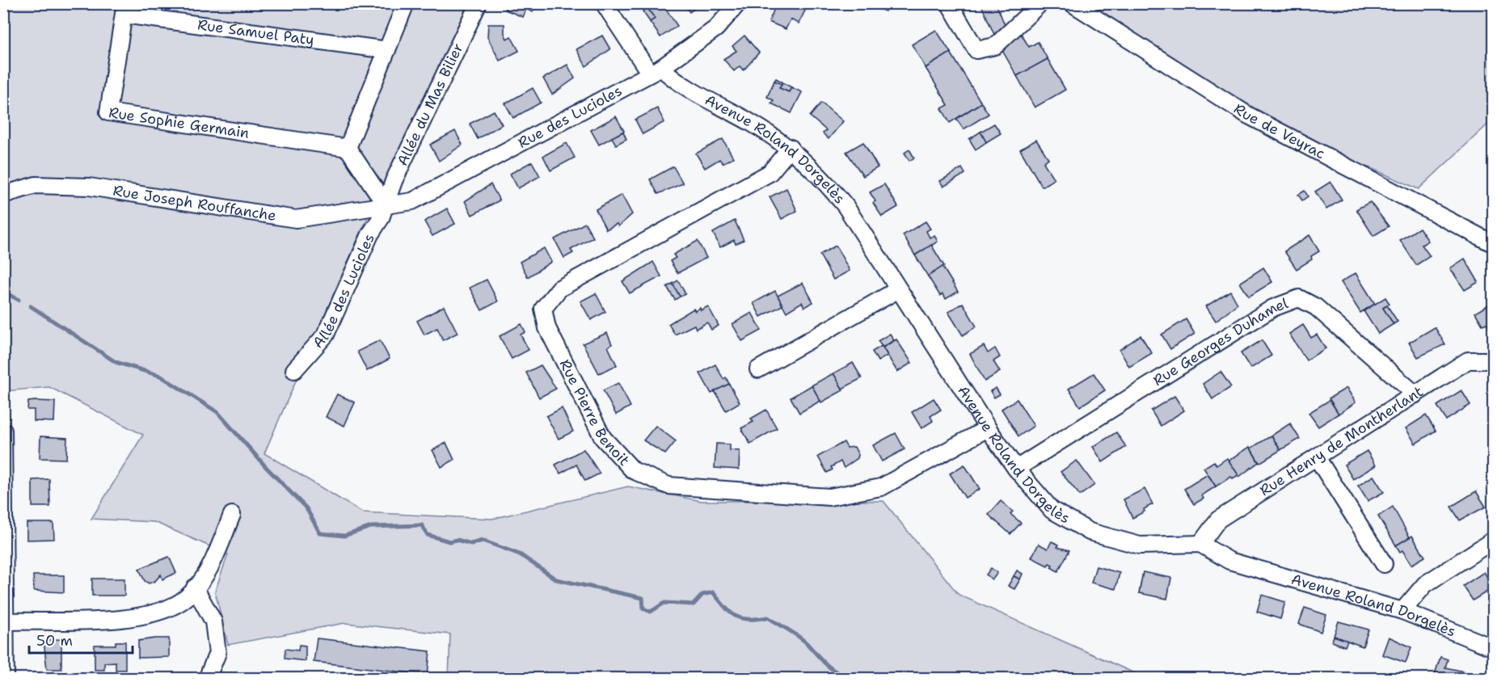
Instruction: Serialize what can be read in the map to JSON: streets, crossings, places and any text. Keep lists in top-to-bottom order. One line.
{"streets":{"street":["Rue Samuel Paty","Allée du Mas Bilier","Rue des Lucioles","Rue Sophie Germain","Rue de Veyrac","Avenue Roland Dorgelès","Rue Joseph Rouffanche","Allée des Lucioles","Rue Georges Duhamel","Rue Pierre Benoit","Rue Henry de Montherlant"]},"crossings":[["Rue Samuel Paty","Rue Sophie Germain"],["Allée du Mas Bilier","Rue des Lucioles"],["Allée du Mas Bilier","Rue Joseph Rouffanche"],["Allée du Mas Bilier","Allée des Lucioles"],["Rue des Lucioles","Avenue Roland Dorgelès"],["Rue des Lucioles","Rue Joseph Rouffanche"],["Rue des Lucioles","Allée des Lucioles"],["Avenue Roland Dorgelès","Rue Georges Duhamel"],["Avenue Roland Dorgelès","Rue Pierre Benoit"],["Avenue Roland Dorgelès","Rue Henry de Montherlant"],["Rue Joseph Rouffanche","Allée des Lucioles"],["Rue Georges Duhamel","Rue Henry de Montherlant"]],"scale_bar":"50 m"}
